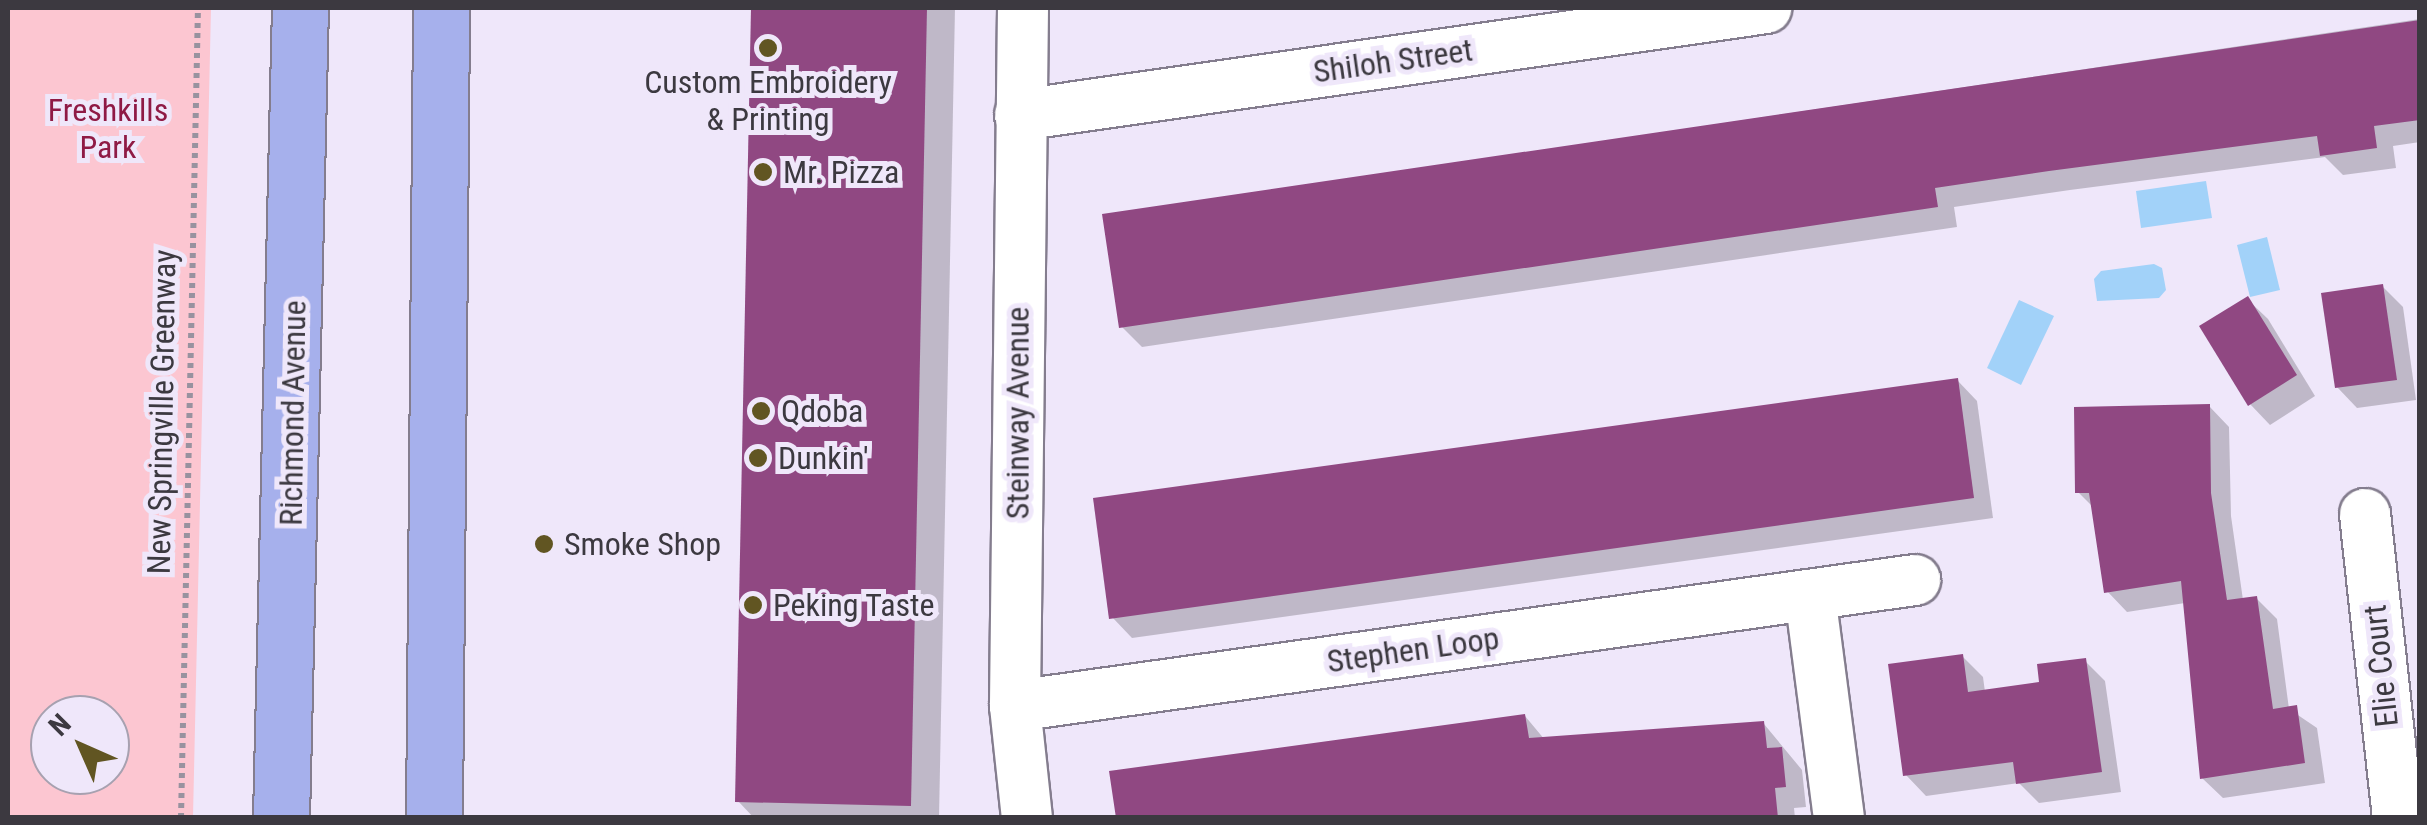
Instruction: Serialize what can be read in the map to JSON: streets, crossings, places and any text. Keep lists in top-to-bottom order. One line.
{"streets":{"main road":["Richmond Avenue"],"street":["Shiloh Street","Steinway Avenue","Stephen Loop","Elie Court"],"path":["New Springville Greenway"]},"crossings":[["Shiloh Street","Steinway Avenue"],["Steinway Avenue","Stephen Loop"]],"parks":["Freshkills Park"],"places":["Custom Embroidery & Printing","Mr. Pizza","Qdoba","Dunkin'","Smoke Shop","Peking Taste"],"north":"top left"}
